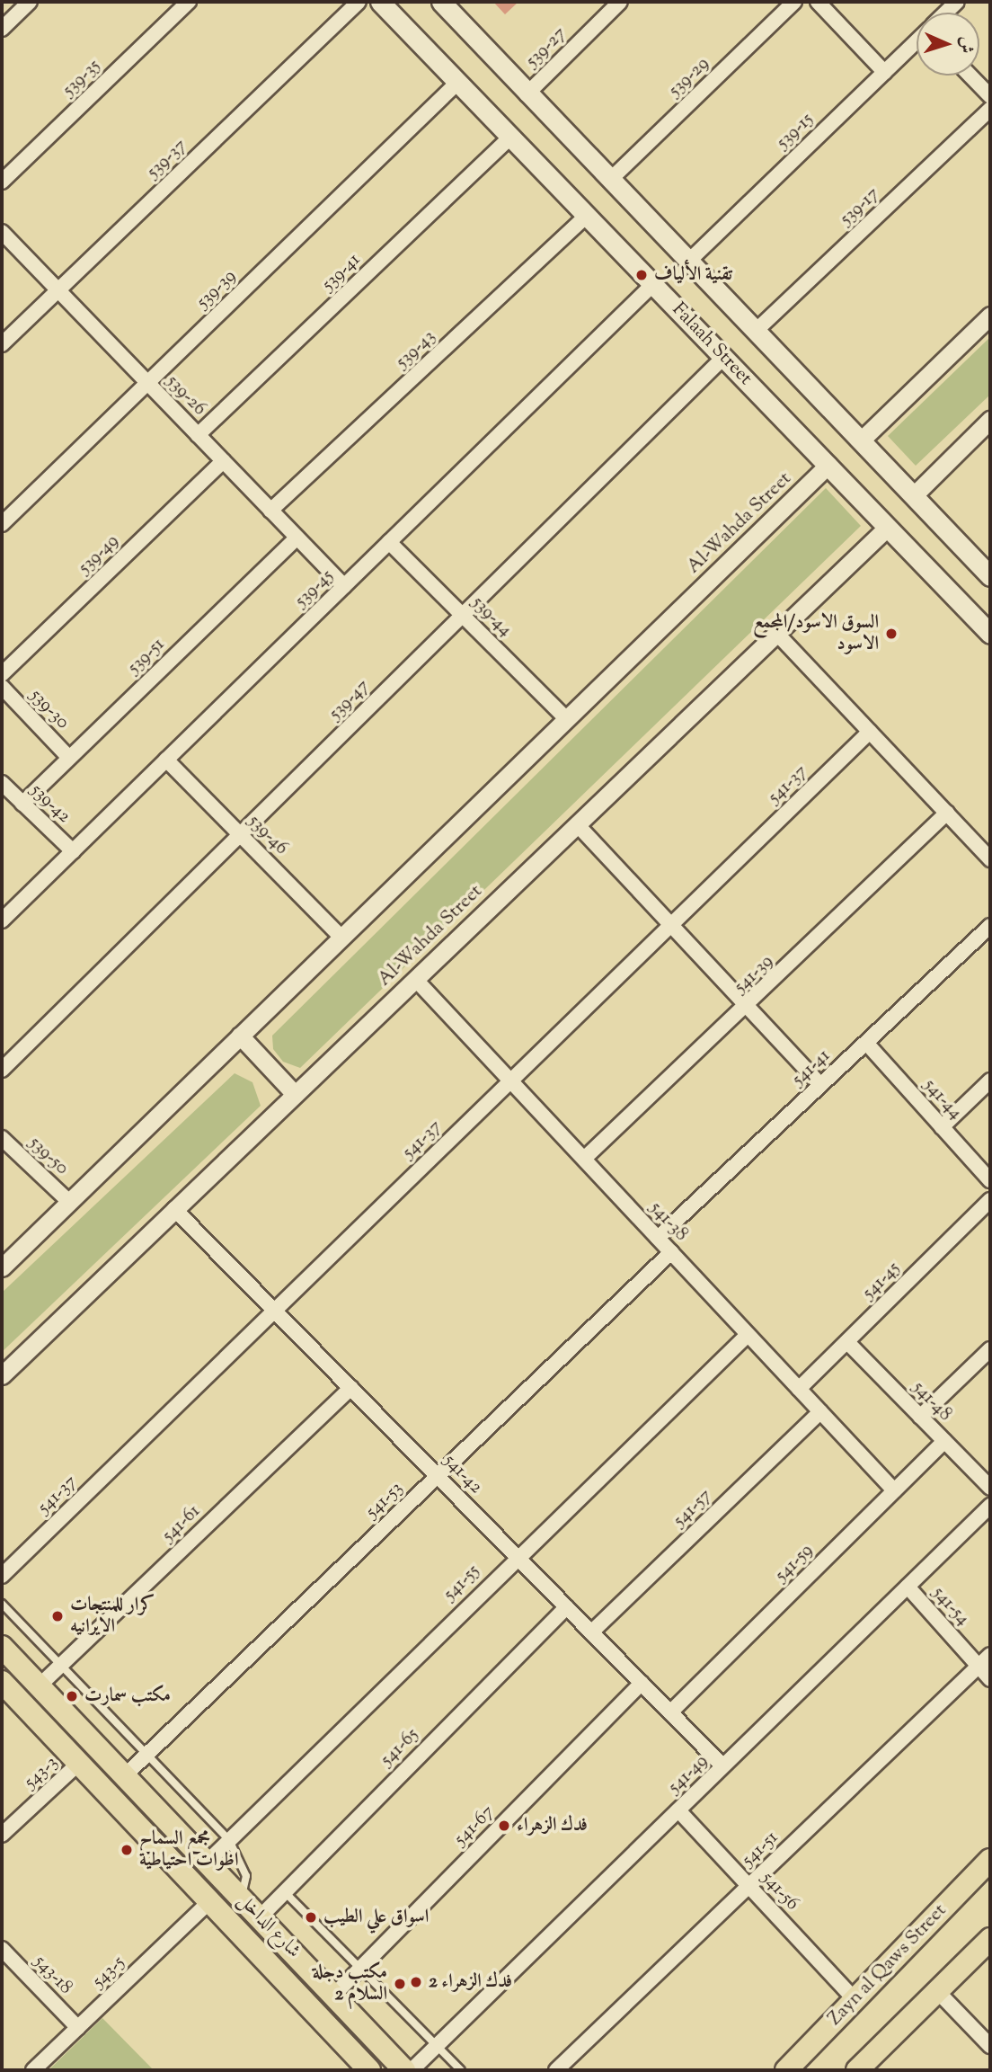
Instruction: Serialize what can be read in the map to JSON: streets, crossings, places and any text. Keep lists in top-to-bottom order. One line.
{"streets":{"main road":["Falaah Street","شارع الداخل","Zayn al Qaws Street"],"street":["539-27","539-29","539-35","539-15","539-37","539-17","539-41","539-39","539-43","539-26","Al-Wahda Street","539-49","539-45","539-44","539-51","539-47","539-30","541-37","539-42","539-46","541-39","541-41","541-44","539-50","541-38","541-45","541-48","541-42","541-53","541-57","541-61","541-59","541-55","541-54","541-65","543-3","541-49","541-67","541-51","541-56","543-5","543-18"]},"crossings":[["539-37","539-26"],["539-41","Falaah Street"],["539-41","539-26"],["539-39","Falaah Street"],["539-39","539-26"],["Falaah Street","539-43"],["Falaah Street","Al-Wahda Street"],["Falaah Street","539-45"],["Falaah Street","539-47"],["539-43","539-26"],["539-26","539-49"],["539-26","539-45"],["539-26","539-51"],["Al-Wahda Street","539-44"],["Al-Wahda Street","539-46"],["Al-Wahda Street","539-50"],["Al-Wahda Street","541-38"],["Al-Wahda Street","541-42"],["539-45","539-44"],["539-45","539-42"],["539-45","539-46"],["539-44","539-47"],["539-51","539-30"],["539-51","539-42"],["539-47","539-46"],["541-37","541-38"],["541-37","541-42"],["541-39","541-38"],["541-41","541-44"],["541-41","541-38"],["541-38","541-45"],["541-38","541-53"],["541-38","541-57"],["541-38","541-59"],["541-38","541-55"],["541-45","541-48"],["541-48","541-59"],["541-42","541-53"],["541-42","541-57"],["541-42","541-61"],["541-42","541-59"],["541-42","541-55"],["541-42","541-65"],["541-42","541-49"],["541-42","541-67"],["541-53","شارع الداخل"],["541-61","شارع الداخل"],["541-55","شارع الداخل"],["541-54","541-49"],["541-54","541-51"],["541-65","شارع الداخل"],["543-3","شارع الداخل"],["541-49","541-56"],["541-67","شارع الداخل"],["541-51","541-56"],["541-56","Zayn al Qaws Street"],["شارع الداخل","543-5"],["543-5","543-18"]],"places":["تقنية الألياف","السوق الاسود/المجمع الاسود","كرار للمنتجات الايرانيه","مكتب سمارت","فدك الزهراء","مجمع السماح اظوات احتياطية","اسواق علي الطيب","فدك الزهراء 2","مكتب دجلة السلام 2"],"north":"right"}
